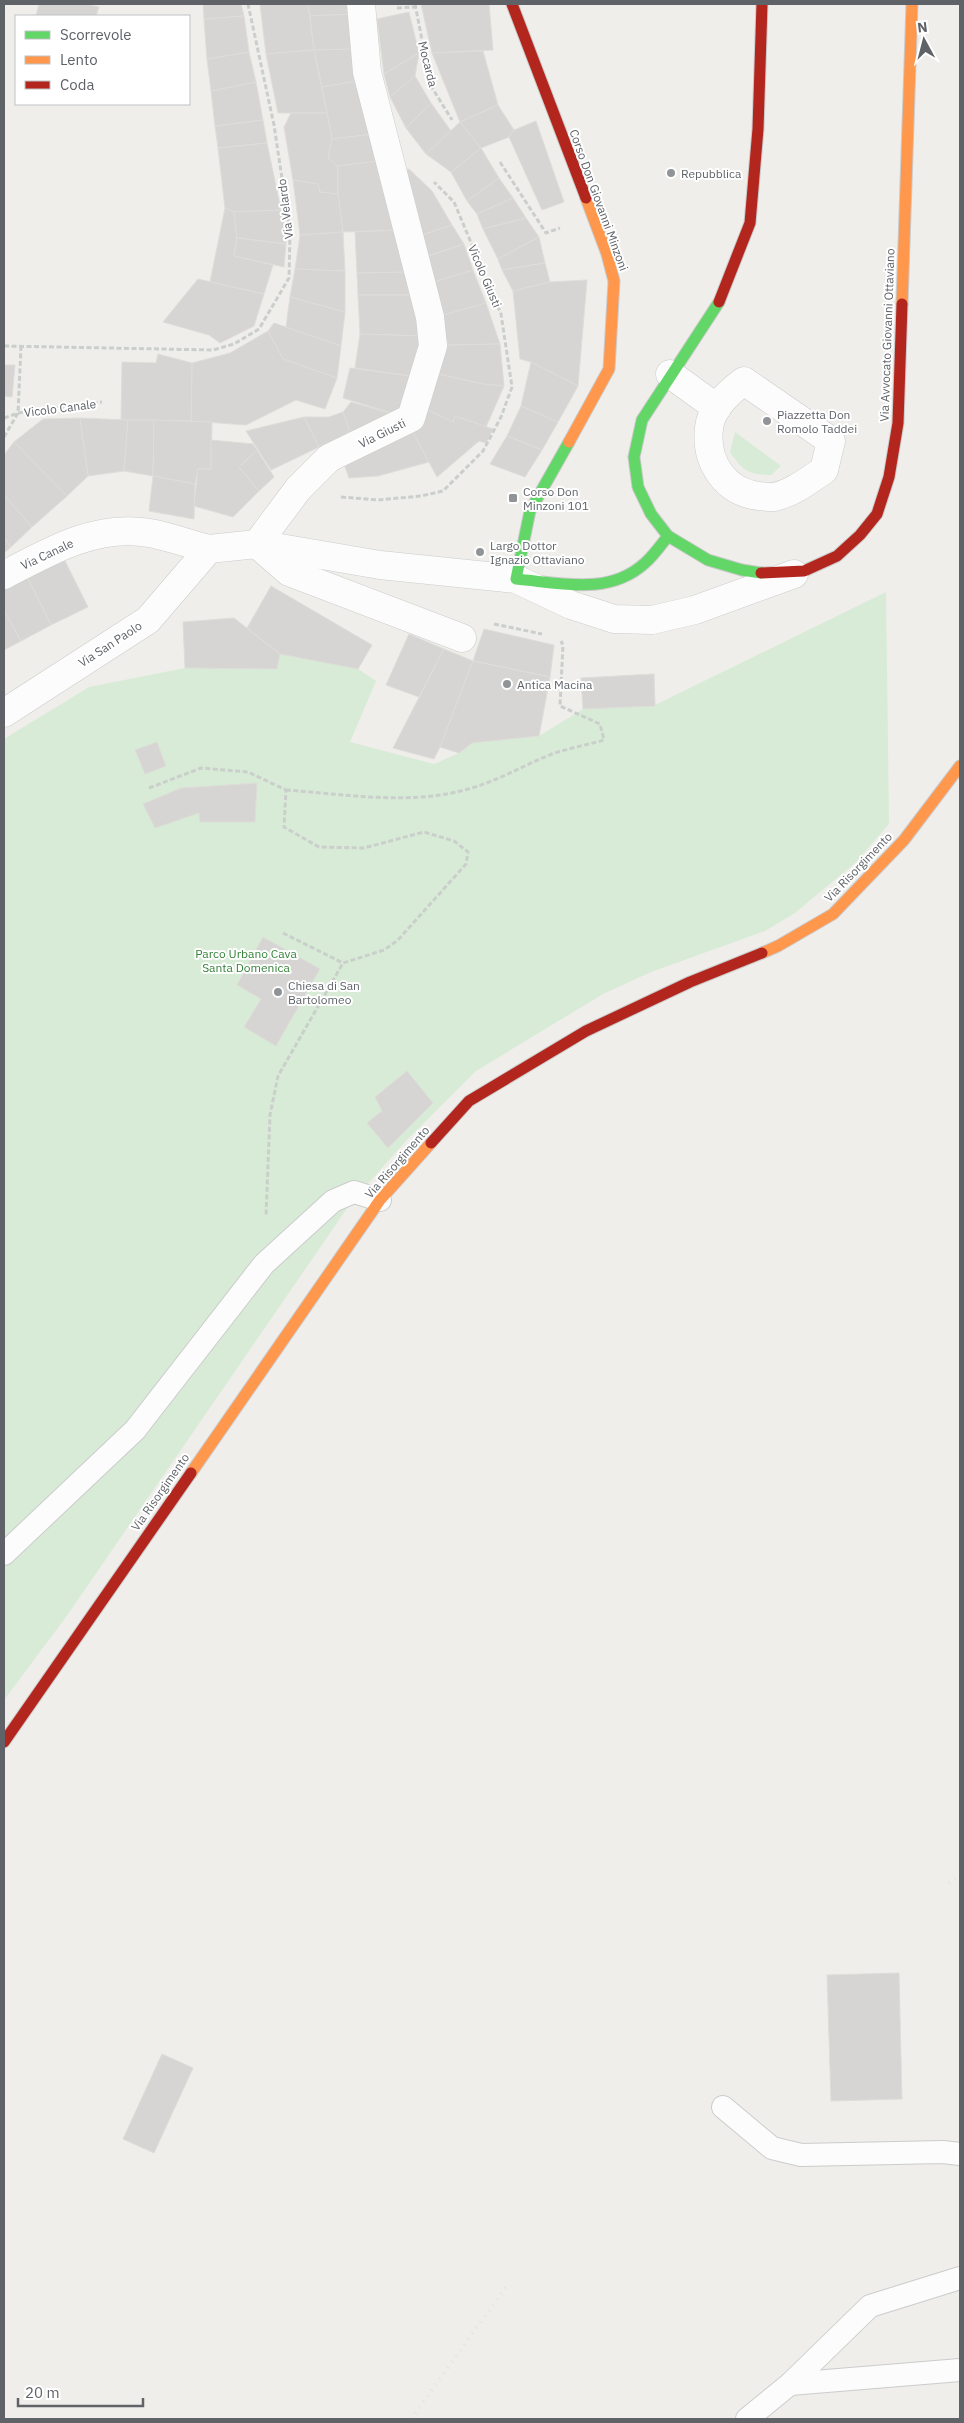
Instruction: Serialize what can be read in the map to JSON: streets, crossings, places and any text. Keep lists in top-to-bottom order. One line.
{"streets":{"street":["Corso Don Giovanni Minzoni","Via Avvocato Giovanni Ottaviano","Via Giusti","Via Canale","Via San Paolo","Via Risorgimento"],"path":["Mocarda","Via Velardo","Vicolo Giusti","Vicolo Canale"]},"crossings":[["Vicolo Giusti","Via Giusti"],["Via Canale","Via San Paolo"]],"parks":["Parco Urbano Cava Santa Domenica"],"places":{"other":["Repubblica","Piazzetta Don Romolo Taddei","Largo Dottor Ignazio Ottaviano","Antica Macina","Chiesa di San Bartolomeo"],"transit":["Corso Don Minzoni 101"]},"legend":["Scorrevole","Lento","Coda"],"scale_bar":"20 m","north":"top"}
